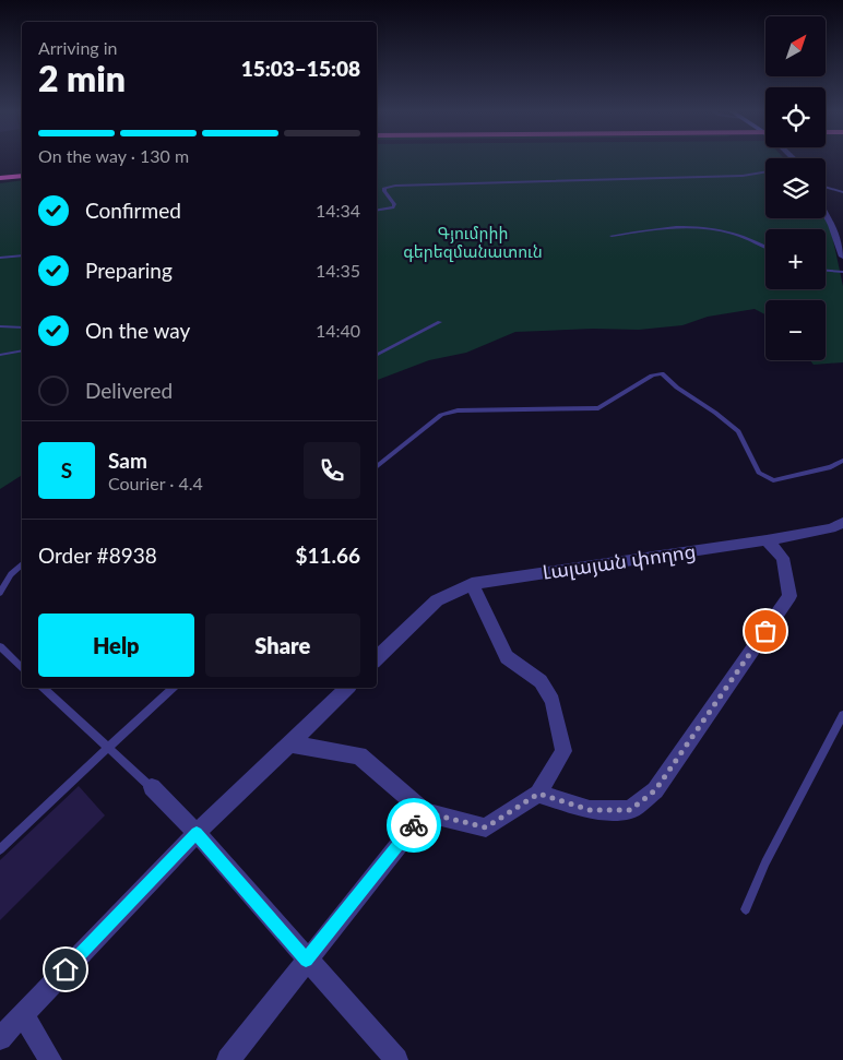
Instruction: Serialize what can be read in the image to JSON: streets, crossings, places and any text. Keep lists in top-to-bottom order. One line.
{"streets":{"street":["Լալայան փողոց"]},"parks":["Գյումրիի գերեզմանատուն"],"north":"top right","page":{"map_buttons":["+","−"],"heading":["2 min","Arriving in","15:03–15:08"],"panel":["Sam","Courier · 4.4","Order #8938","$11.66"],"bar":"On the way · 130 m","list":[["Confirmed","14:34"],["Preparing","14:35"],["On the way","14:40"],"Delivered"],"round":"S","buttons":["Help","Share"]}}
